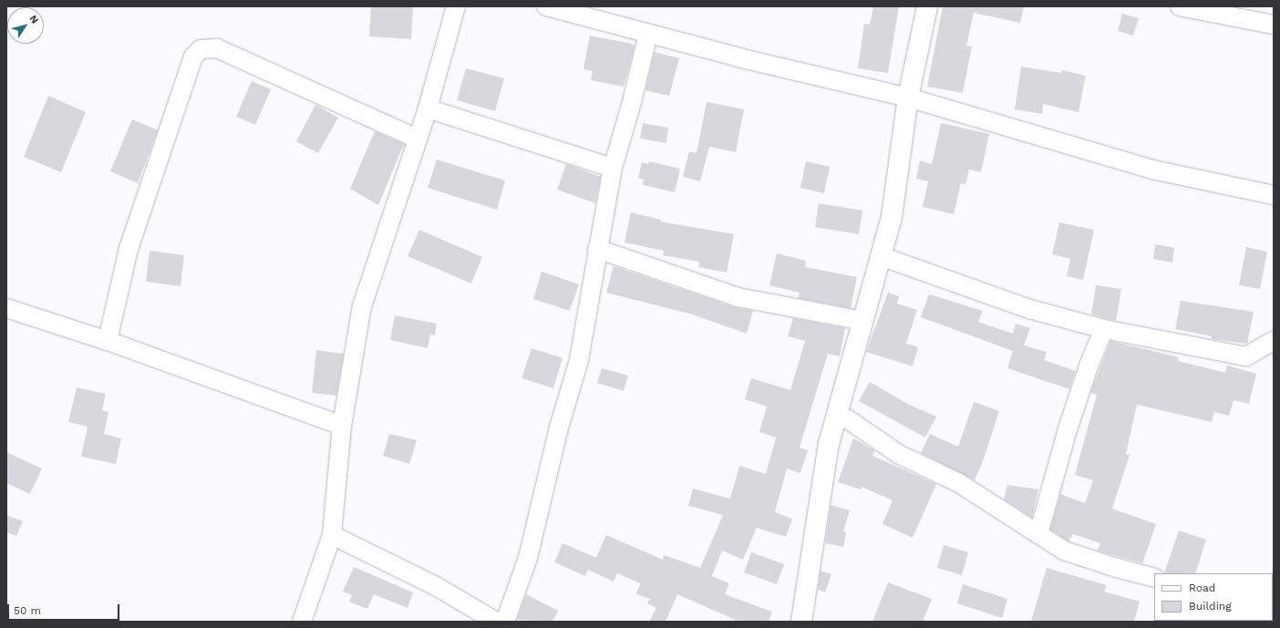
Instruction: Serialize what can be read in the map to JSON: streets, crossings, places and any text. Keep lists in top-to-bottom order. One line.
{"legend":["Road","Building"],"scale_bar":"50 m","north":"top right"}
